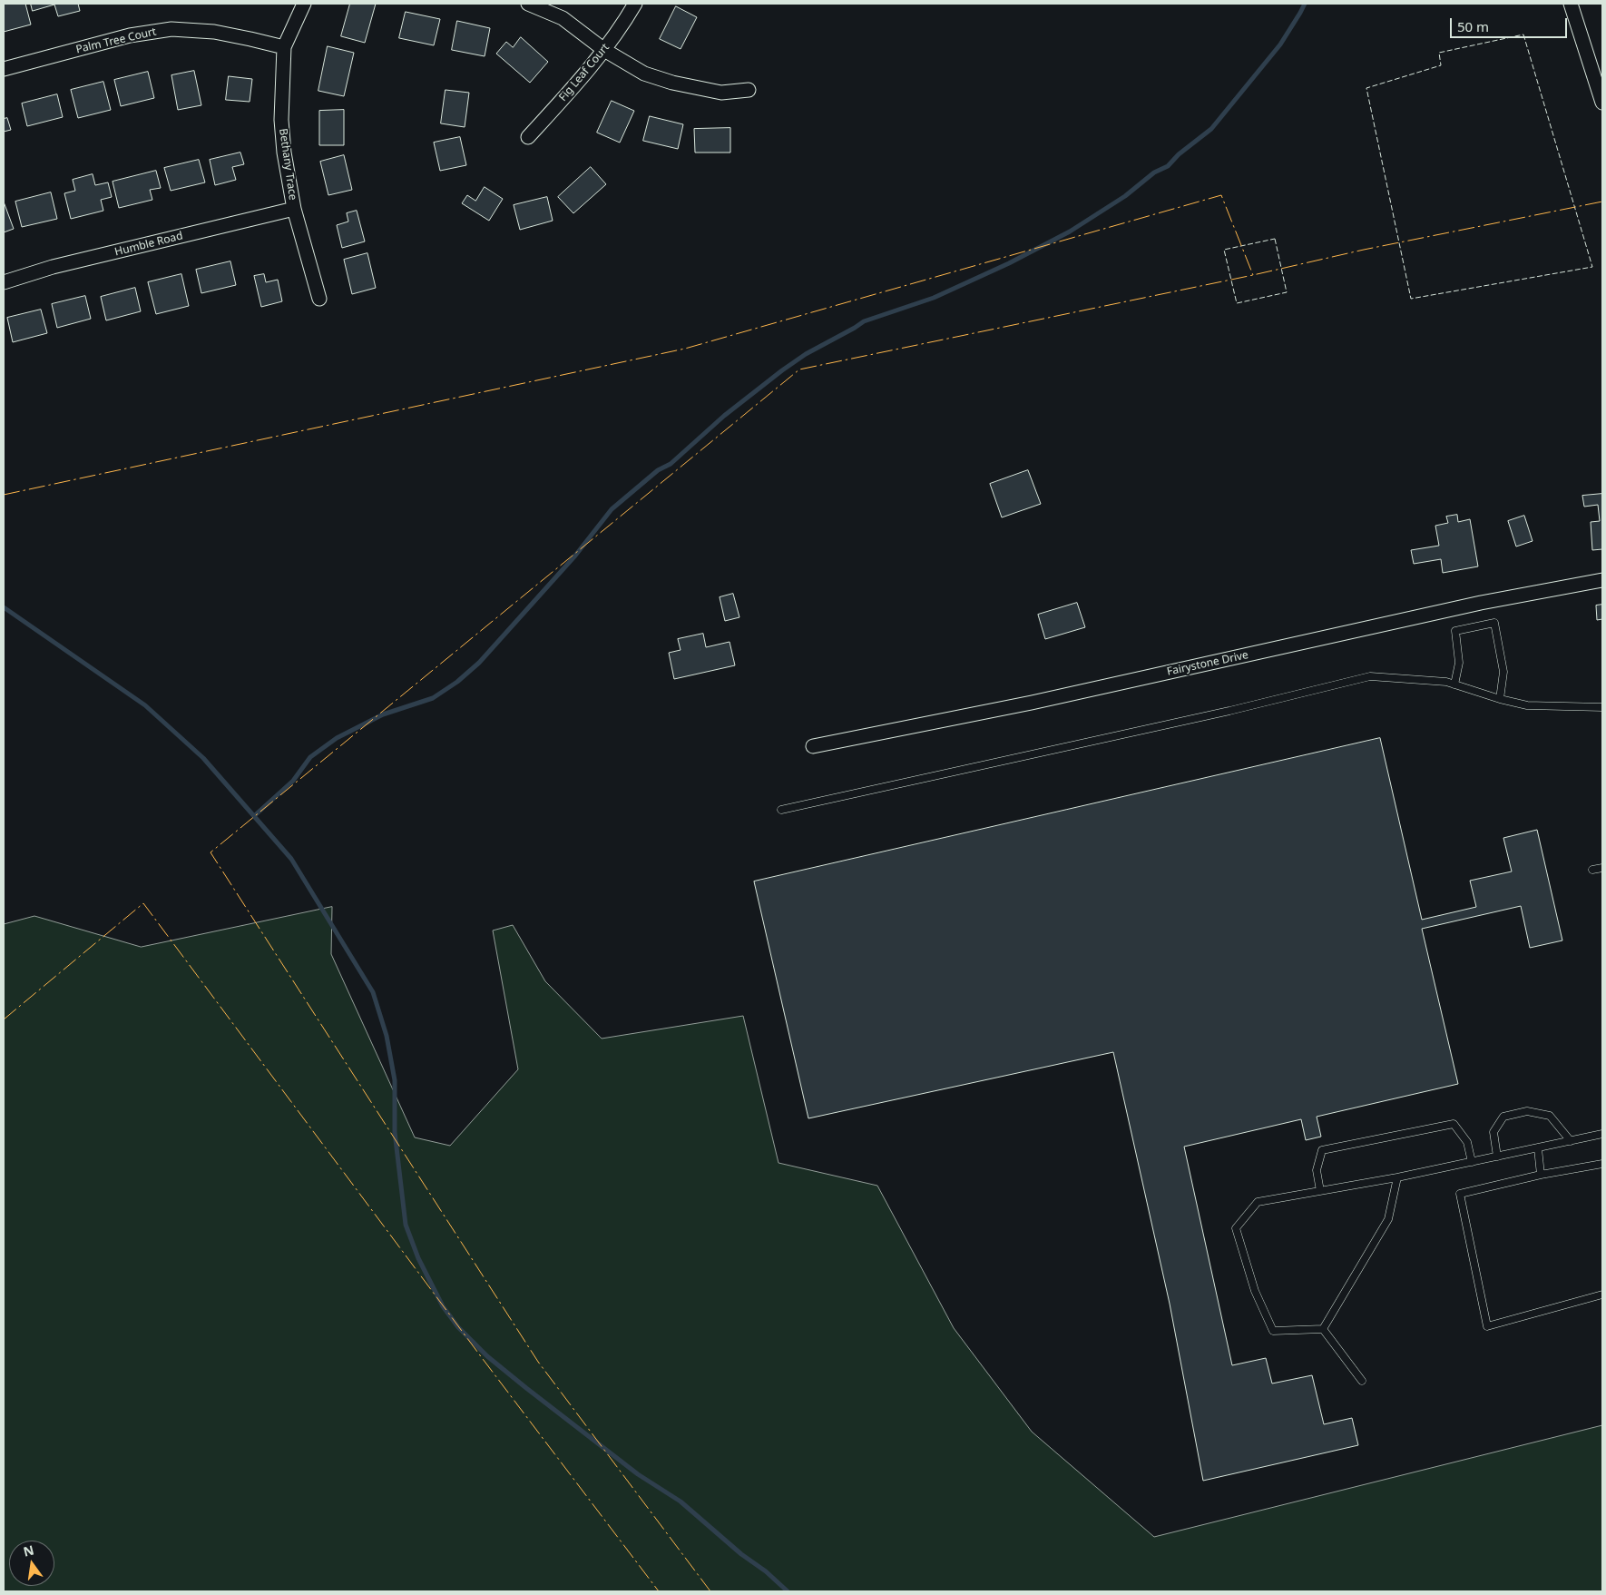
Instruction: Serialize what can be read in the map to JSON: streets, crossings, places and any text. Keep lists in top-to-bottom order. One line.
{"streets":{"street":["Palm Tree Court","Fig Leaf Court","Bethany Trace","Humble Road","Fairystone Drive"]},"crossings":[["Palm Tree Court","Bethany Trace"],["Bethany Trace","Humble Road"]],"scale_bar":"50 m","north":"top"}
